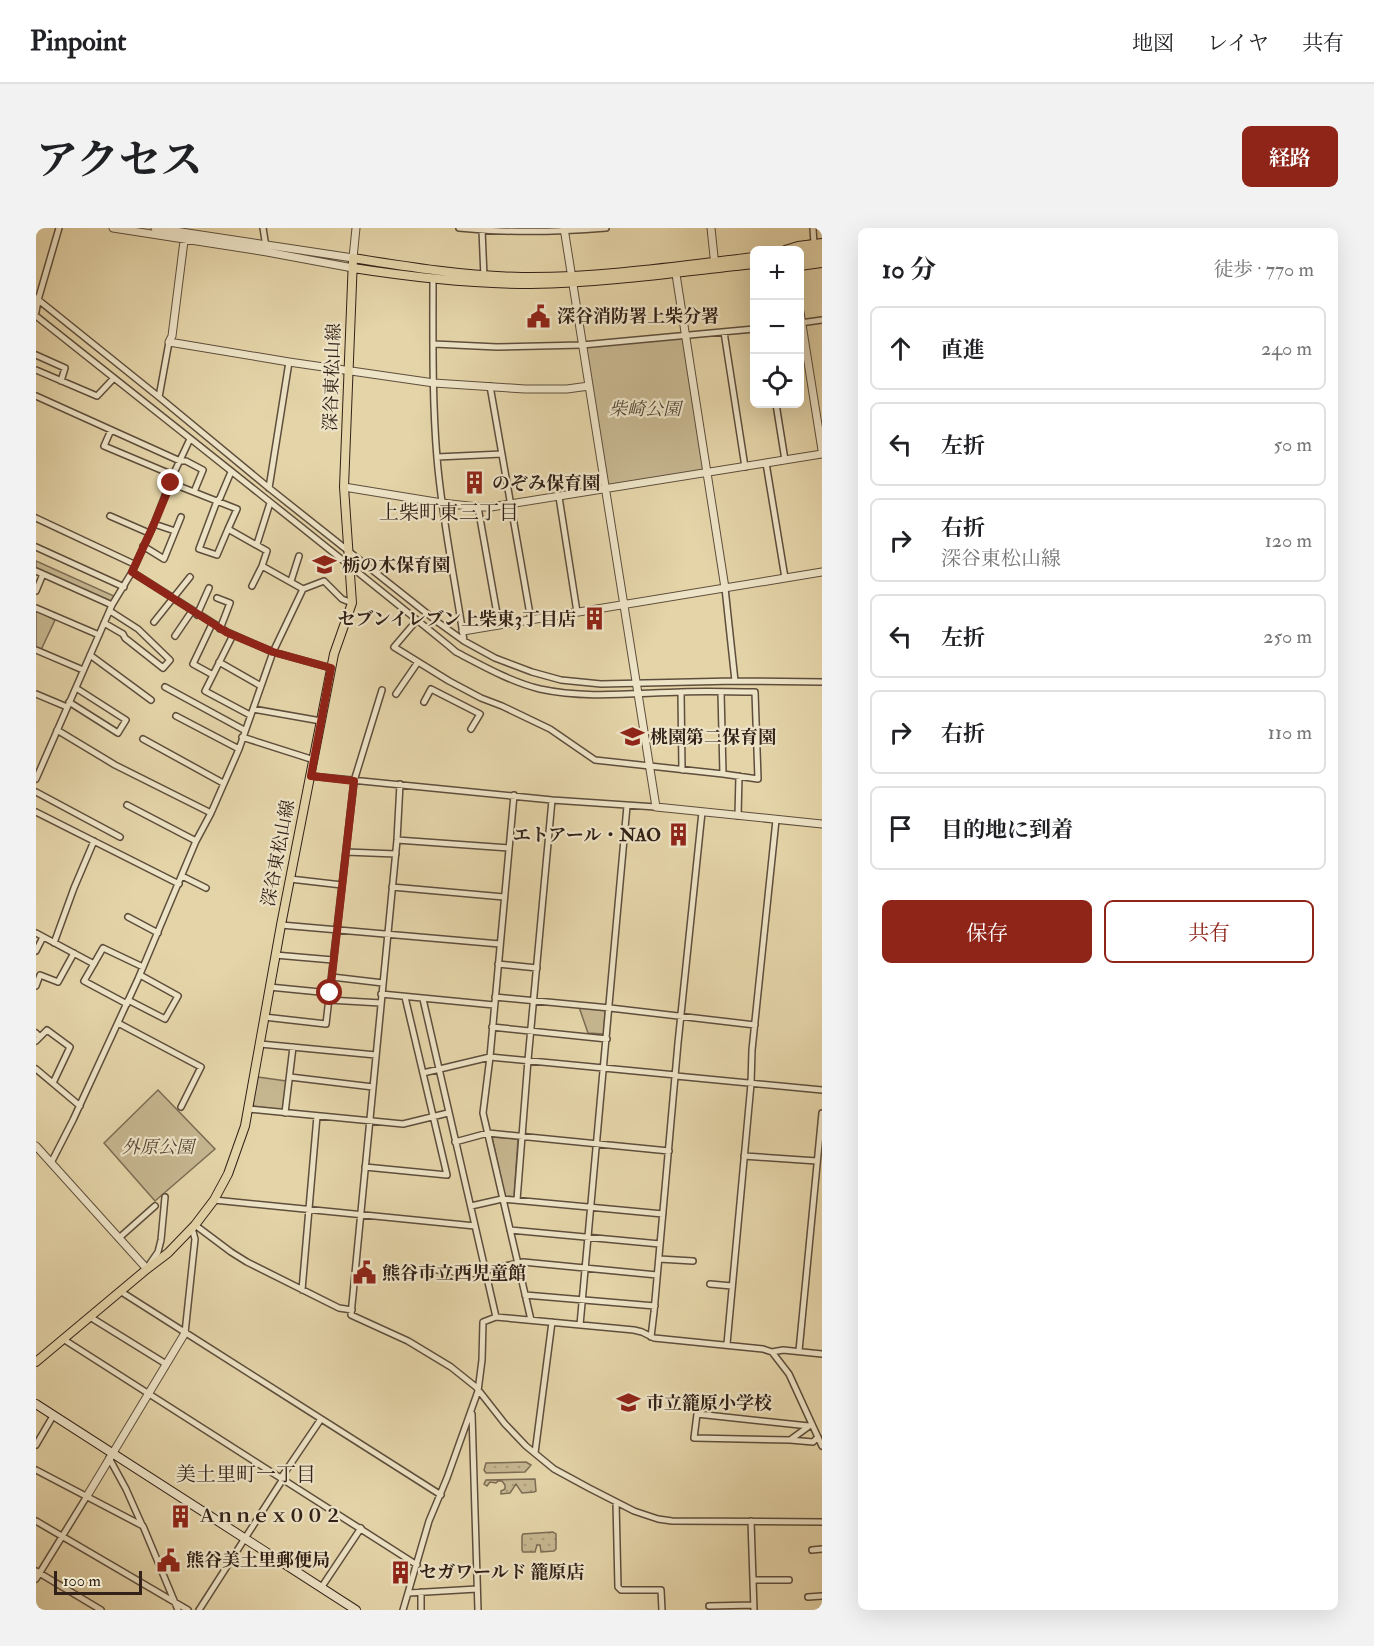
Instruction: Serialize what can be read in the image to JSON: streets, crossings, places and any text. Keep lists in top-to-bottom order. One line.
{"streets":{"main road":["深谷東松山線"]},"districts":["上柴町東三丁目","美土里町一丁目"],"parks":["柴崎公園","外原公園"],"places":{"public building":["深谷消防署上柴分署","熊谷市立西児童館","熊谷美土里郵便局"],"building":["のぞみ保育園","セブンイレブン上柴東3丁目店","エトアール・NAO","Ａｎｎｅｘ００２","セガワールド 籠原店"],"school or university":["栃の木保育園","桃園第二保育園","市立籠原小学校"]},"scale_bar":"100 m","page":{"header":"Pinpoint","nav":["地図","レイヤ","共有"],"title":"アクセス","buttons":["経路",["保存","共有"]],"heading":["10 分","徒歩 · 770 m"],"map_buttons":["+","−"],"list":[["直進","240 m"],["左折","50 m"],["右折","深谷東松山線","120 m"],["左折","250 m"],["右折","110 m"],"目的地に到着"],"scale":"100 m"}}
